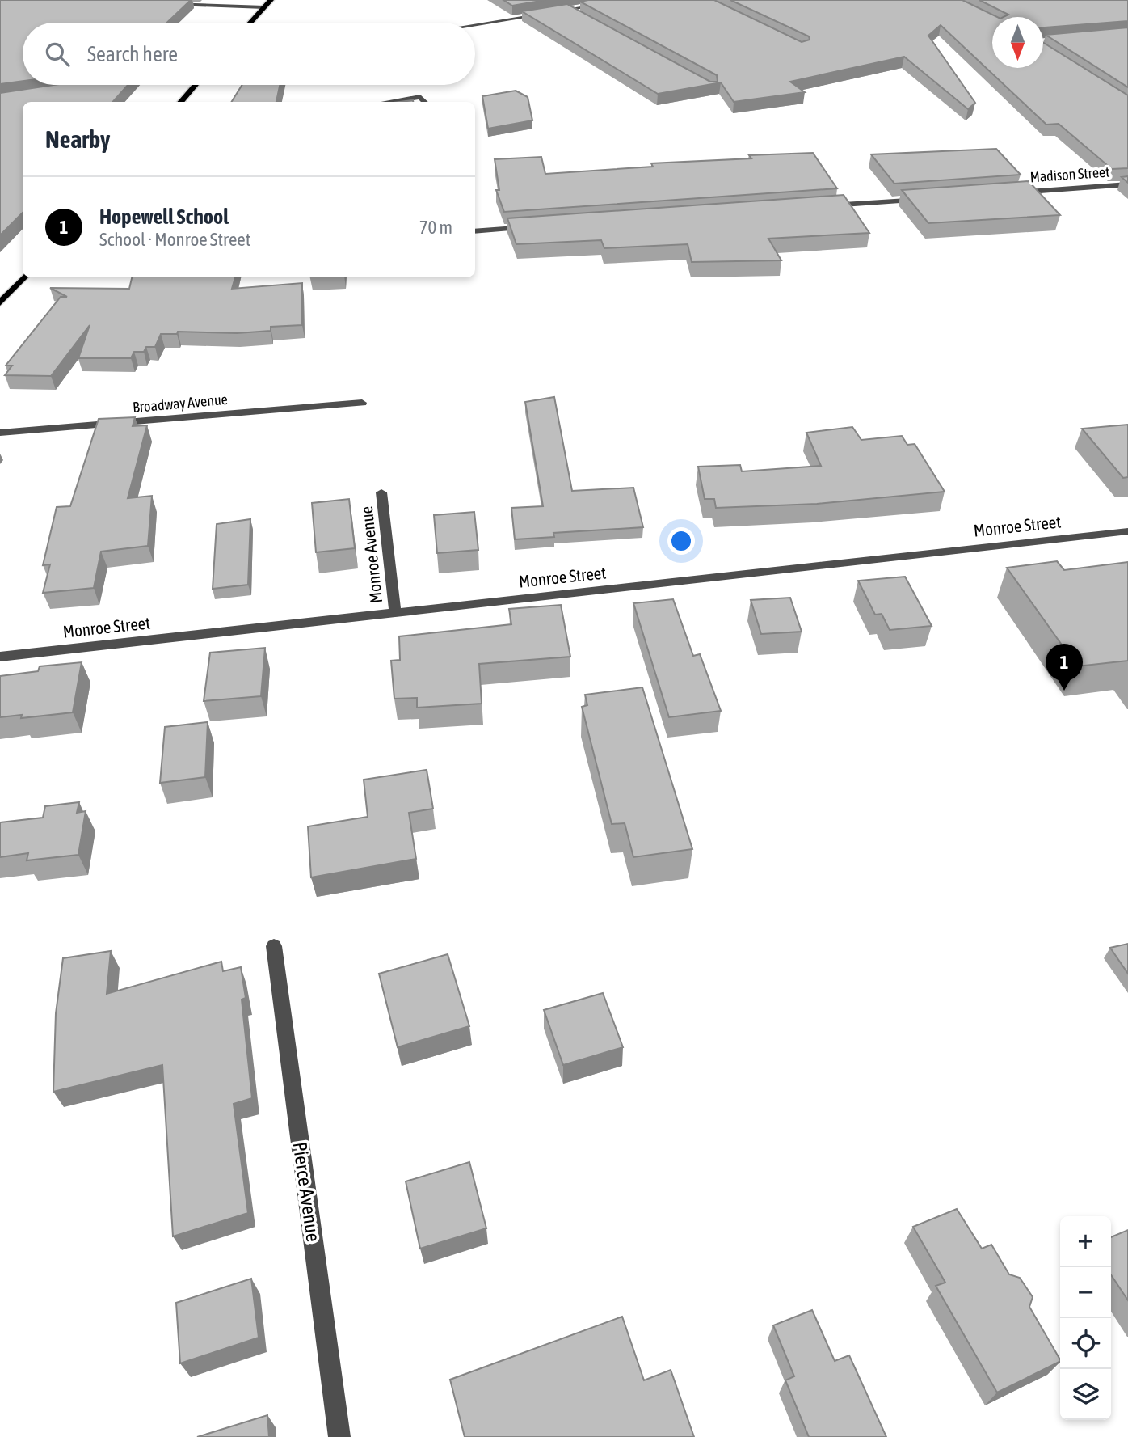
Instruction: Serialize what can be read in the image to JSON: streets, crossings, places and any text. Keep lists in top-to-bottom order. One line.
{"streets":{"street":["Madison Street","Broadway Avenue","Monroe Street","Monroe Avenue","Pierce Avenue"]},"crossings":[["Monroe Street","Monroe Avenue"]],"north":"bottom","page":{"search":"Search here","heading":"Nearby","list":[{"mark":"1","name":"Hopewell School","note":"School · Monroe Street","value":"70 m"}],"pins":"1","map_buttons":["+","−"]}}
